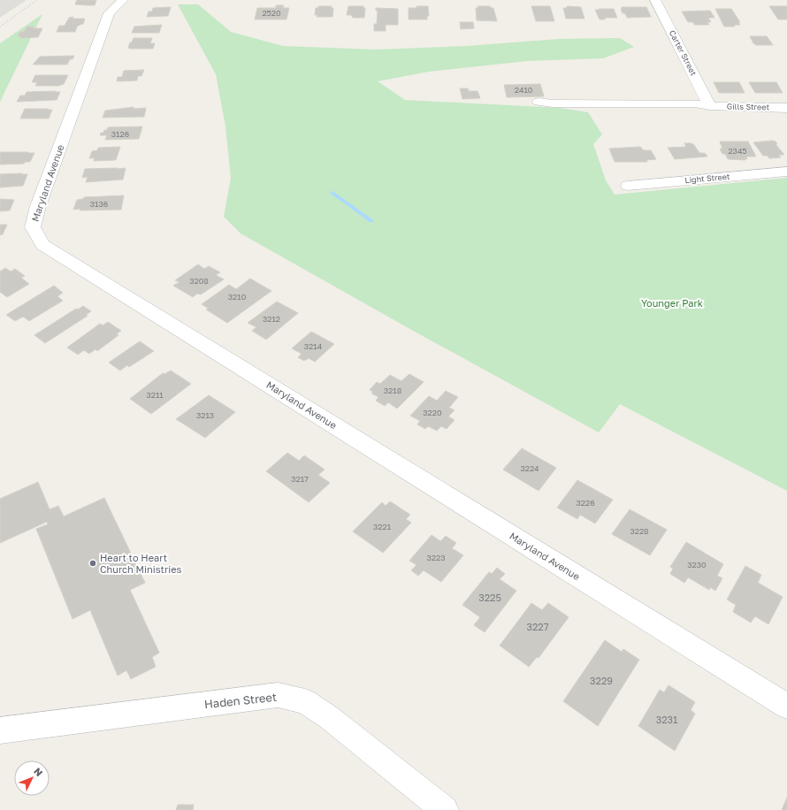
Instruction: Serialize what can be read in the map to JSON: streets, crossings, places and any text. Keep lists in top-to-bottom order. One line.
{"streets":{"street":["Carter Street","Gills Street","Light Street","Maryland Avenue","Haden Street"]},"crossings":[["Carter Street","Gills Street"]],"parks":["Younger Park"],"places":["Heart to Heart Church Ministries"],"house_numbers":["2520","2410","3126","2345","3136","3208","3210","3212","3214","3218","3211","3220","3213","3224","3217","3226","3221","3228","3223","3230","3225","3227","3229","3231"],"north":"top right"}
